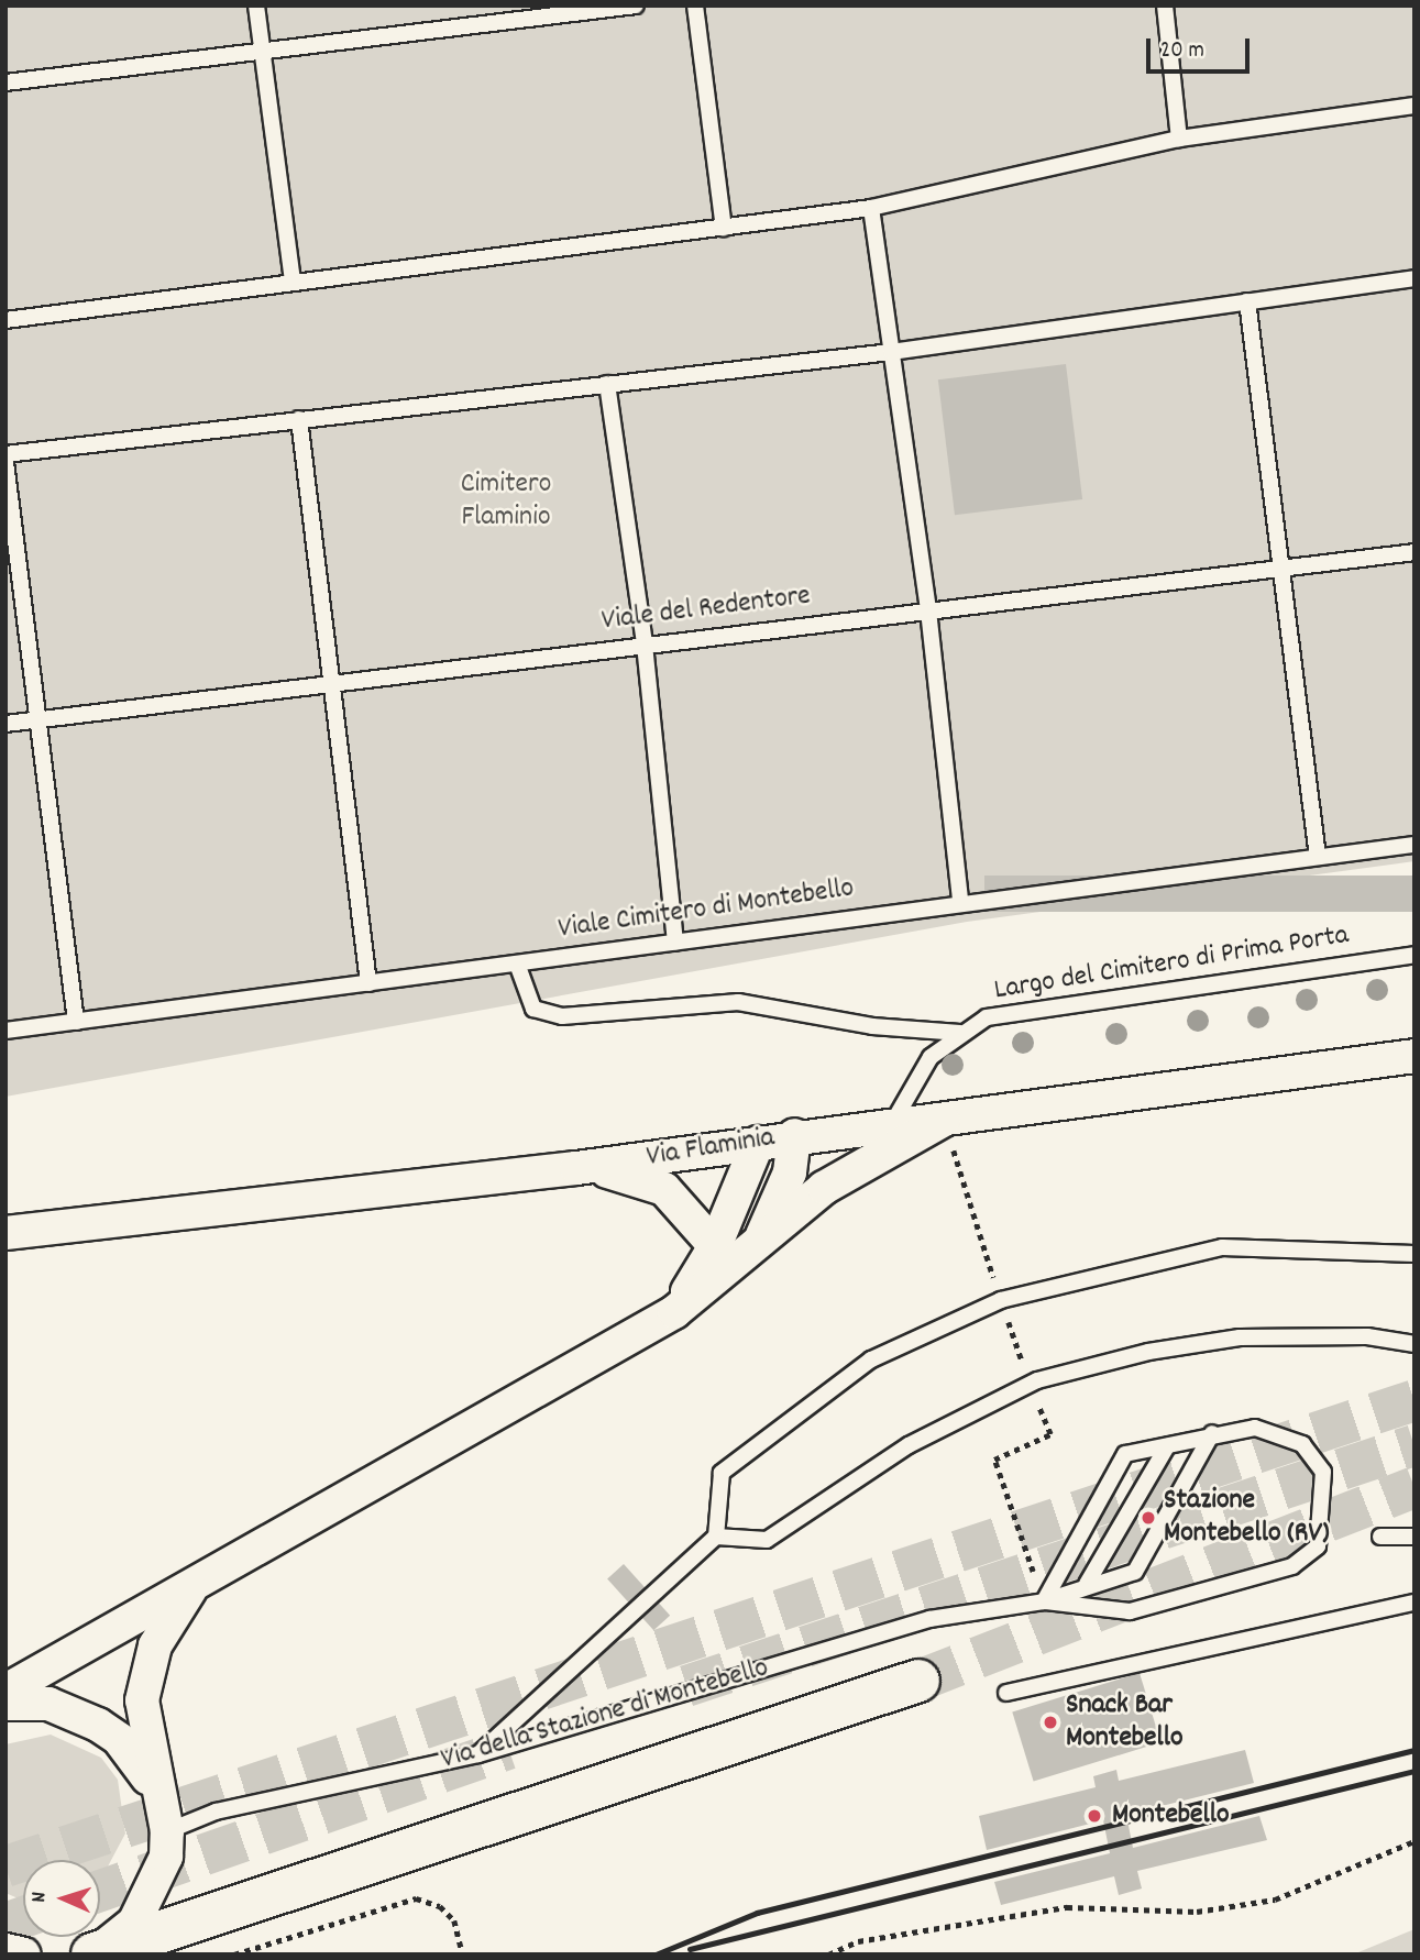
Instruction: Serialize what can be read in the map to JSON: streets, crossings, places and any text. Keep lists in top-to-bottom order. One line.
{"streets":{"street":["Via Flaminia"],"lane":["Viale del Redentore","Viale Cimitero di Montebello","Largo del Cimitero di Prima Porta","Via della Stazione di Montebello"]},"crossings":[["Largo del Cimitero di Prima Porta","Via Flaminia"]],"parks":["Cimitero Flaminio"],"places":["Stazione Montebello (RV)","Snack Bar Montebello","Montebello"],"scale_bar":"20 m","north":"left"}
